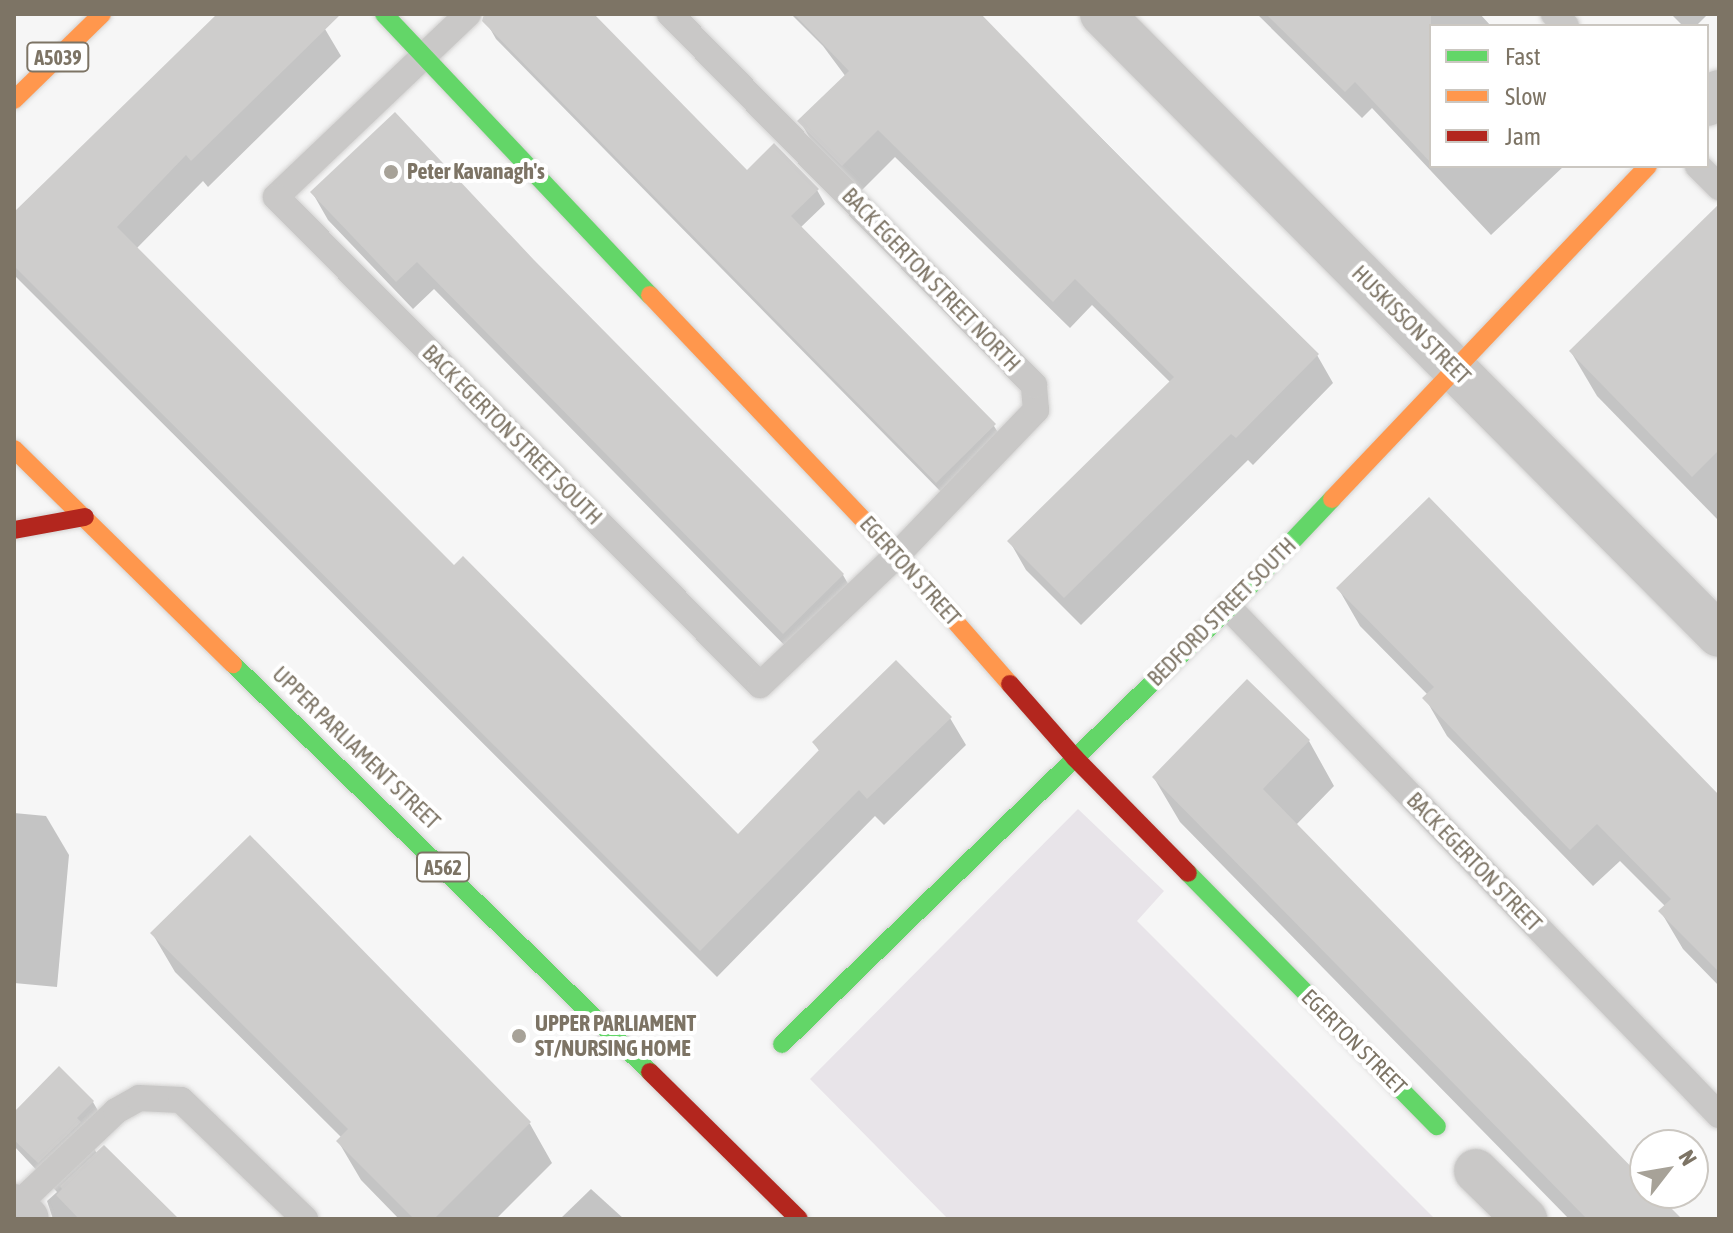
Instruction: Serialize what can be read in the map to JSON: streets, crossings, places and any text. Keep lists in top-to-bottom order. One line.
{"streets":{"main road":["A5039","EGERTON STREET","BEDFORD STREET SOUTH","UPPER PARLIAMENT STREET","A562"],"street":["HUSKISSON STREET"],"lane":["BACK EGERTON STREET NORTH","BACK EGERTON STREET SOUTH","BACK EGERTON STREET"]},"crossings":[["BACK EGERTON STREET NORTH","BACK EGERTON STREET SOUTH"],["BACK EGERTON STREET NORTH","EGERTON STREET"],["HUSKISSON STREET","BEDFORD STREET SOUTH"],["BACK EGERTON STREET SOUTH","EGERTON STREET"],["EGERTON STREET","BEDFORD STREET SOUTH"],["BEDFORD STREET SOUTH","BACK EGERTON STREET"]],"places":["Peter Kavanagh's","UPPER PARLIAMENT ST/NURSING HOME"],"legend":["Fast","Slow","Jam"],"north":"top right"}
